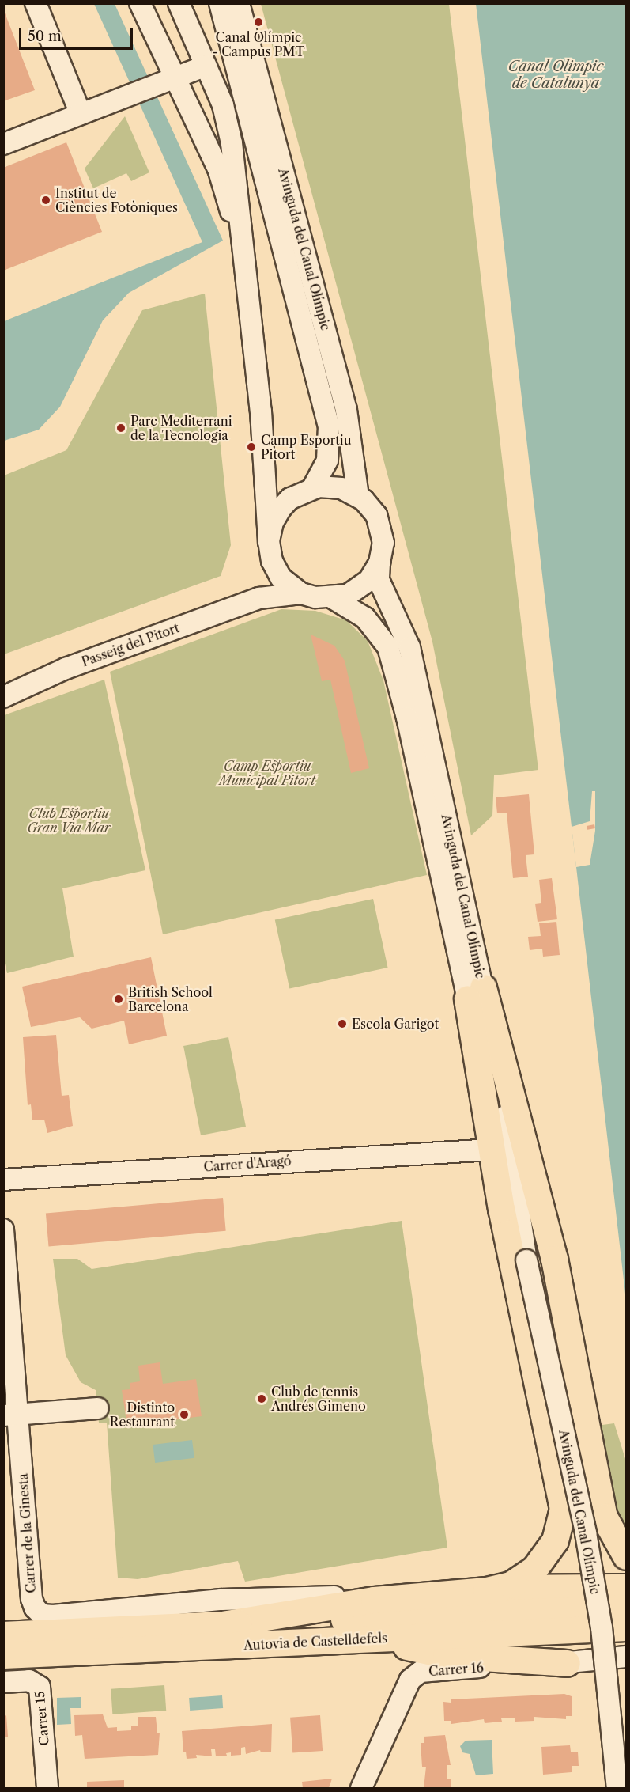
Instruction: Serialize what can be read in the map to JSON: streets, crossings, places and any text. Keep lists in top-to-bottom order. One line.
{"streets":{"highway":["Autovia de Castelldefels"],"street":["Avinguda del Canal Olímpic","Passeig del Pitort","Carrer d'Aragó","Carrer de la Ginesta","Carrer 16","Carrer 15"]},"crossings":[["Avinguda del Canal Olímpic","Passeig del Pitort"]],"water":["Canal Olimpic de Catalunya"],"parks":["Camp Esportiu Municipal Pitort","Club Esportiu Gran Via Mar"],"places":["Canal Olímpic - Campus PMT","Institut de Ciències Fotòniques","Parc Mediterrani de la Tecnologia","Camp Esportiu Pitort","British School Barcelona","Escola Garigot","Club de tennis Andrés Gimeno","Distinto Restaurant"],"scale_bar":"50 m"}
